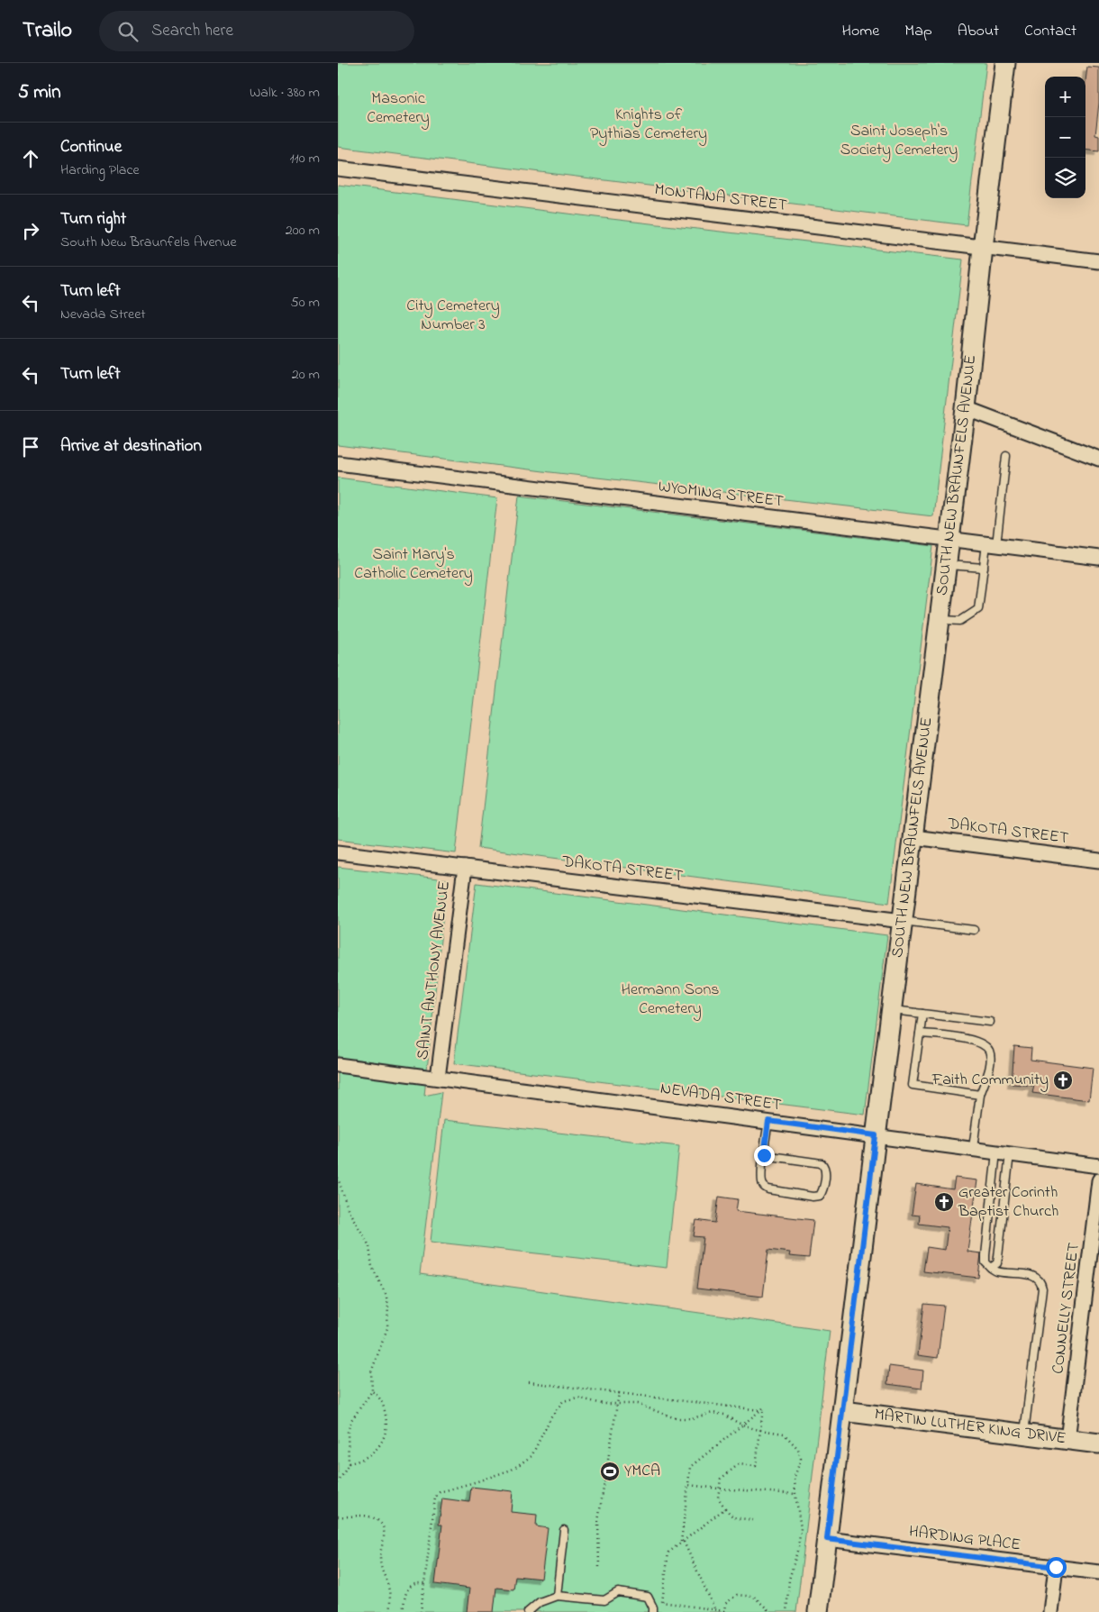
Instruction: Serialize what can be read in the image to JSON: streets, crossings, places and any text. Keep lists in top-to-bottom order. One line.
{"streets":{"main road":["SOUTH NEW BRAUNFELS AVENUE","MARTIN LUTHER KING DRIVE"],"street":["MONTANA STREET","WYOMING STREET","DAKOTA STREET","SAINT ANTHONY AVENUE","NEVADA STREET","CONNELLY STREET","HARDING PLACE"]},"crossings":[["MONTANA STREET","SOUTH NEW BRAUNFELS AVENUE"],["SOUTH NEW BRAUNFELS AVENUE","WYOMING STREET"],["SOUTH NEW BRAUNFELS AVENUE","DAKOTA STREET"],["SOUTH NEW BRAUNFELS AVENUE","NEVADA STREET"],["SOUTH NEW BRAUNFELS AVENUE","MARTIN LUTHER KING DRIVE"],["SOUTH NEW BRAUNFELS AVENUE","HARDING PLACE"],["DAKOTA STREET","SAINT ANTHONY AVENUE"],["SAINT ANTHONY AVENUE","NEVADA STREET"],["CONNELLY STREET","MARTIN LUTHER KING DRIVE"]],"parks":["Masonic Cemetery","Knights of Pythias Cemetery","Saint Joseph's Society Cemetery","City Cemetery Number 3","Saint Mary's Catholic Cemetery","Hermann Sons Cemetery"],"places":{"church":["Faith Community","Greater Corinth Baptist Church"],"sports":["YMCA"]},"page":{"header":"Trailo","search":"Search here","nav":["Home","Map","About","Contact"],"heading":["5 min","Walk · 380 m"],"map_buttons":["+","−"],"list":[["Continue","Harding Place","110 m"],["Turn right","South New Braunfels Avenue","200 m"],["Turn left","Nevada Street","50 m"],["Turn left","20 m"],"Arrive at destination"]}}
